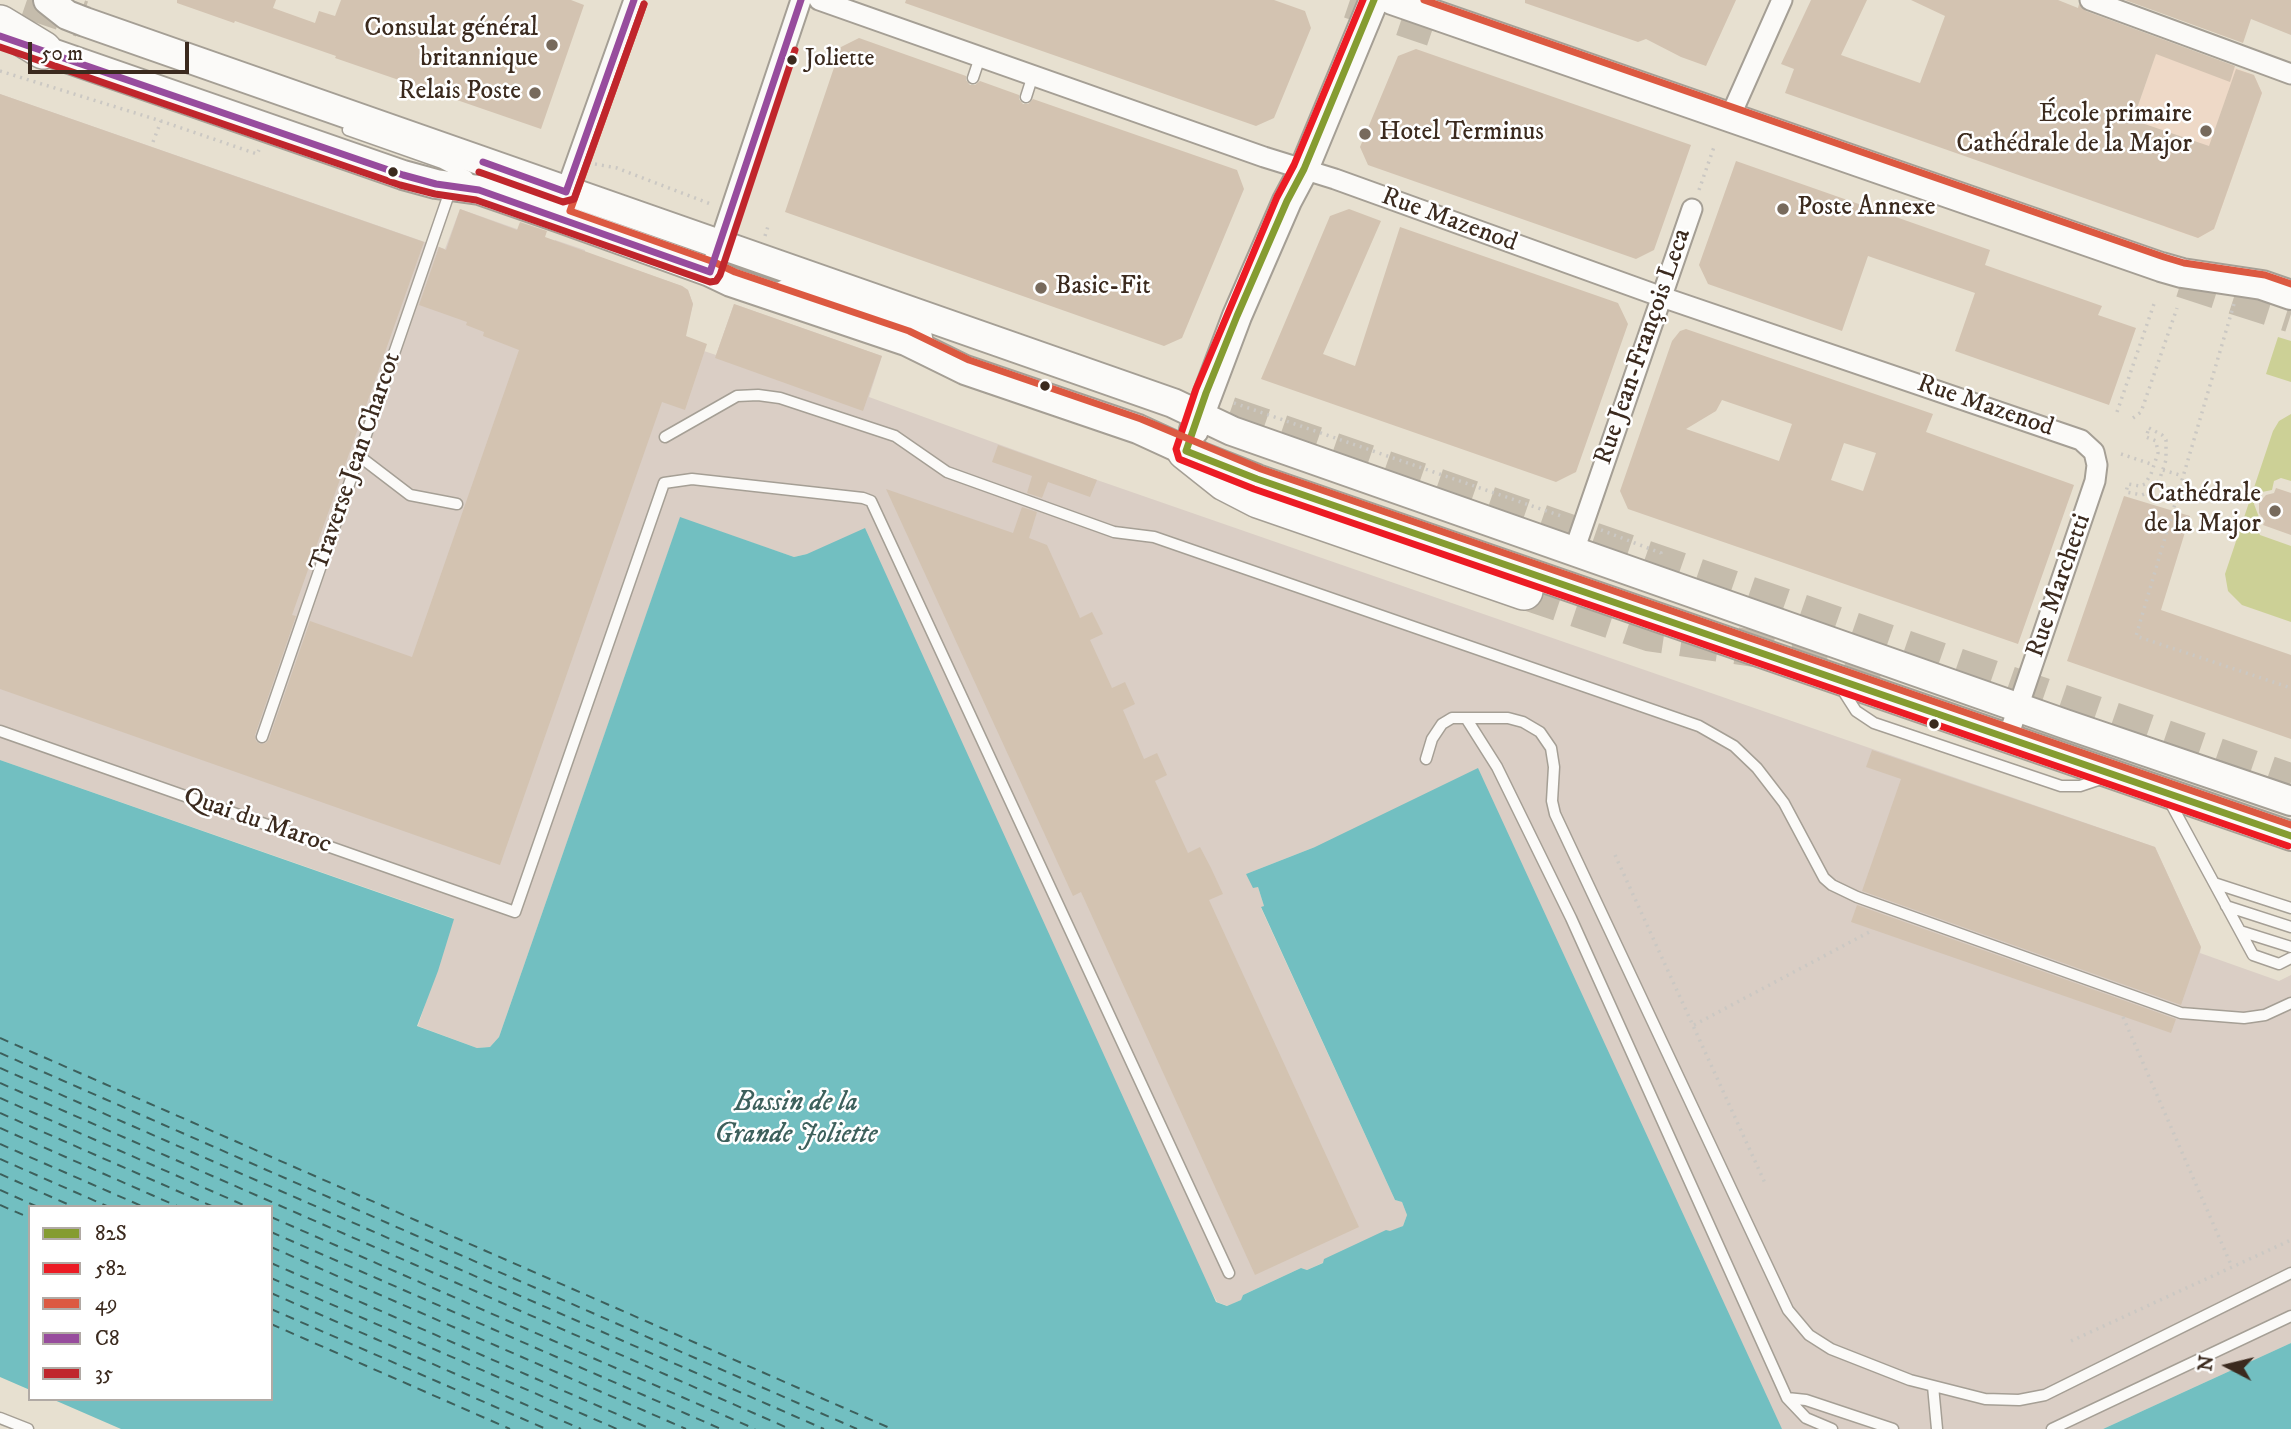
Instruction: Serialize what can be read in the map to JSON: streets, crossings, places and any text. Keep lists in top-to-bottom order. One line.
{"streets":{"street":["Rue Mazenod","Rue Jean-François Leca","Rue Marchetti"],"lane":["Traverse Jean Charcot","Quai du Maroc"]},"crossings":[["Rue Mazenod","Rue Jean-François Leca"],["Rue Mazenod","Rue Marchetti"]],"water":["Bassin de la Grande Joliette"],"places":["Consulat général britannique","Joliette","Relais Poste","École primaire Cathédrale de la Major","Hotel Terminus","Poste Annexe","Basic-Fit","Cathédrale de la Major"],"lines":["transit line 82S","transit line 582","transit line 49","transit line C8","transit line 35"],"legend":["82S","582","49","C8","35"],"scale_bar":"50 m","north":"left"}
